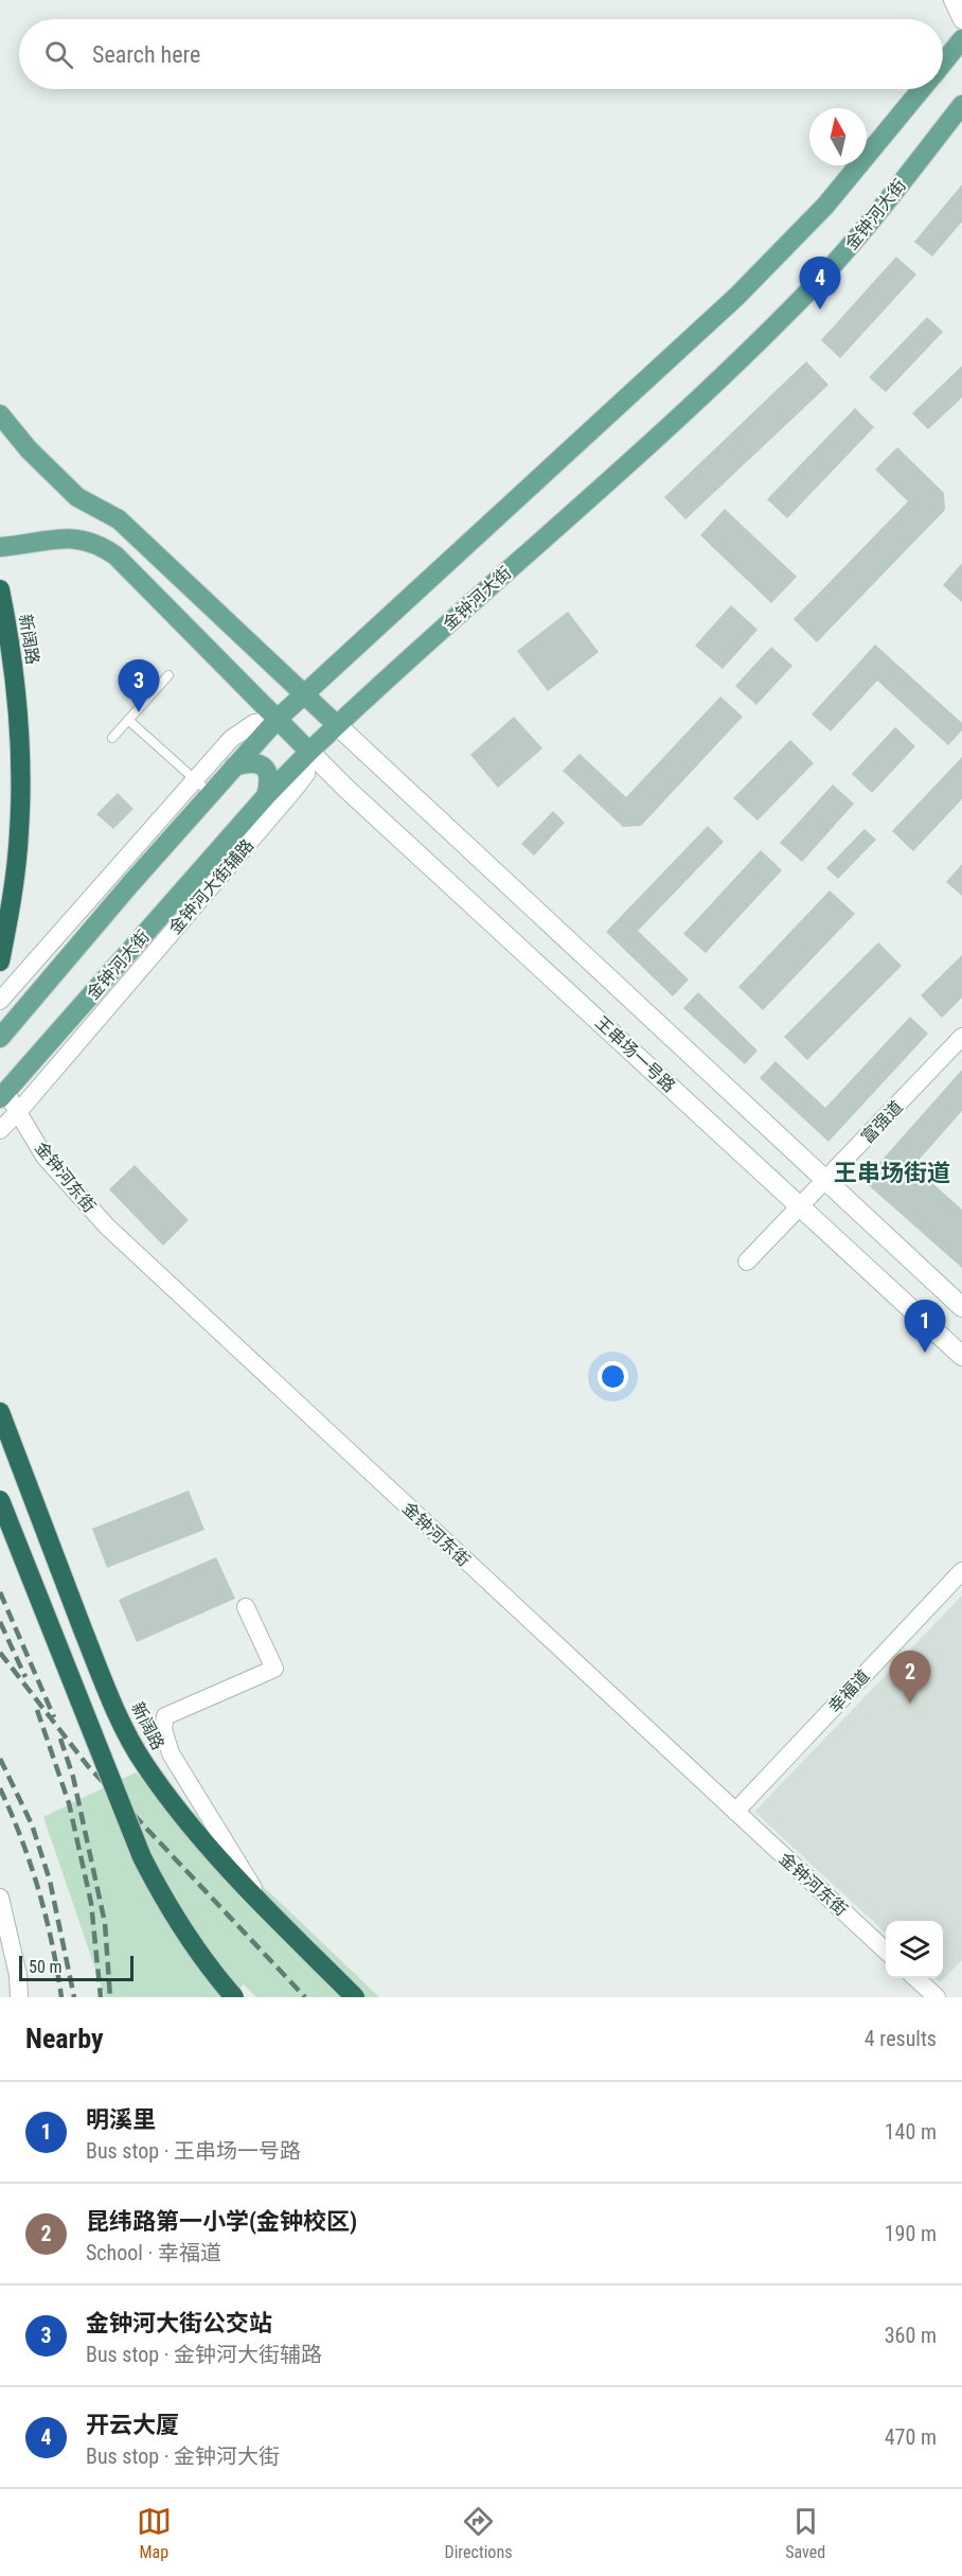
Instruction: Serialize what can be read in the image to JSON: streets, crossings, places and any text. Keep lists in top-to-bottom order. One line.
{"streets":{"highway":["新阔路"],"main road":["金钟河大街","王串场一号路"],"street":["金钟河大街辅路","富强道","金钟河东街","幸福道"]},"crossings":[["金钟河大街","金钟河大街辅路"],["金钟河大街","王串场一号路"],["金钟河大街","金钟河东街"],["金钟河大街辅路","王串场一号路"],["金钟河大街辅路","金钟河东街"],["王串场一号路","富强道"],["金钟河东街","幸福道"]],"districts":["王串场街道"],"scale_bar":"50 m","north":"top","page":{"search":"Search here","pins":["4","3","1","2"],"scale":"50 m","heading":["Nearby","4 results"],"list":[{"mark":"1","name":"明溪里","note":"Bus stop · 王串场一号路","value":"140 m"},{"mark":"2","name":"昆纬路第一小学(金钟校区)","note":"School · 幸福道","value":"190 m"},{"mark":"3","name":"金钟河大街公交站","note":"Bus stop · 金钟河大街辅路","value":"360 m"},{"mark":"4","name":"开云大厦","note":"Bus stop · 金钟河大街","value":"470 m"}],"nav":["Map","Directions","Saved"]}}
